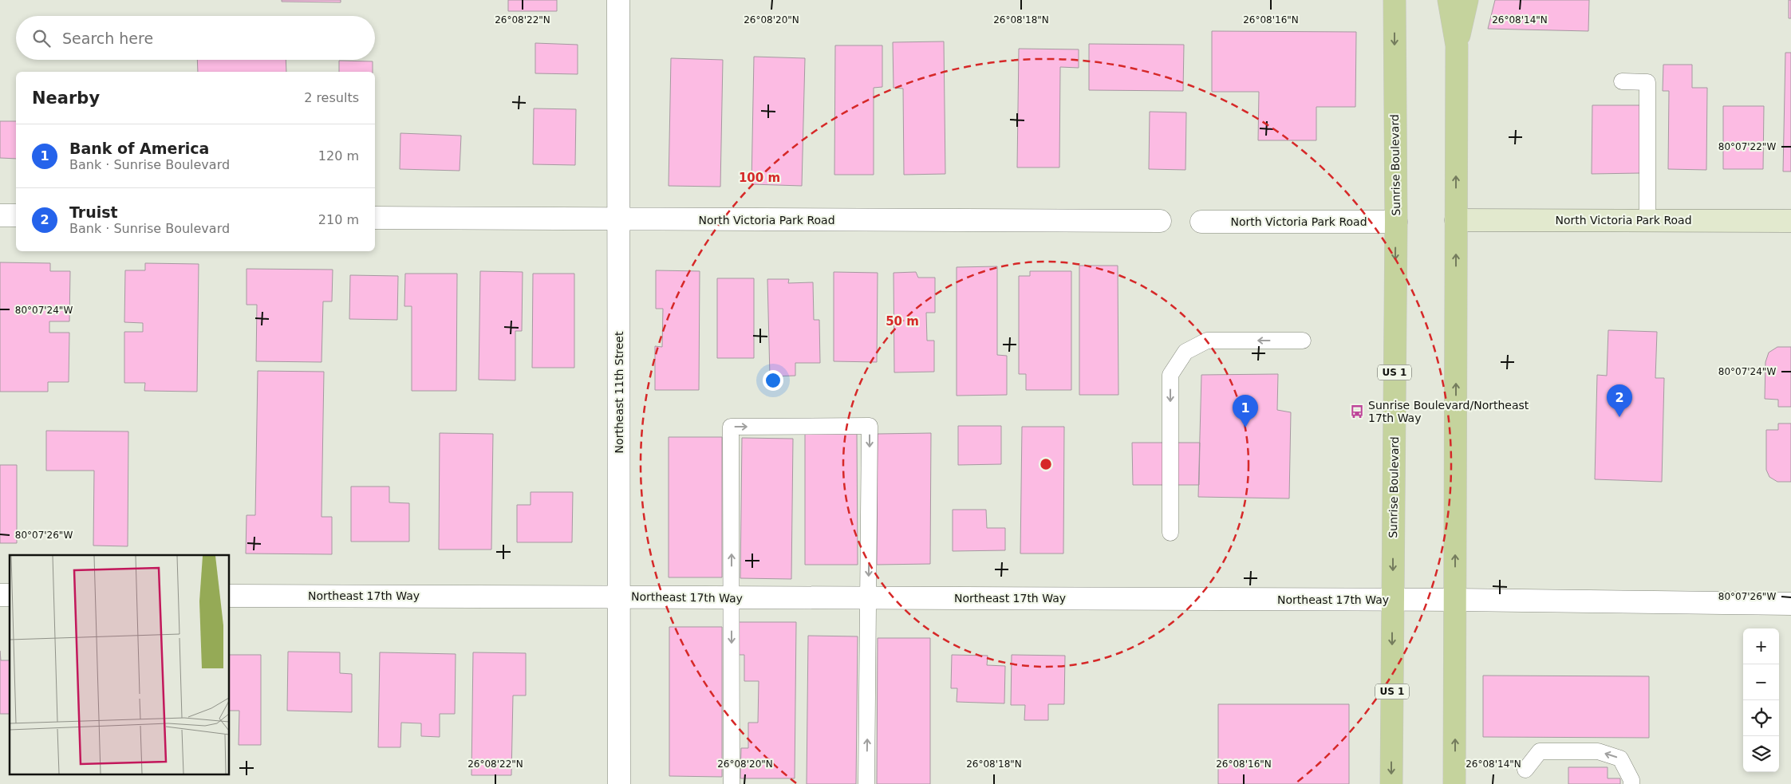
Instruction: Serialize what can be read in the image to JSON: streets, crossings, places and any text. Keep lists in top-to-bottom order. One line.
{"streets":{"main road":["Sunrise Boulevard","US 1"],"street":["North Victoria Park Road","Northeast 11th Street","Northeast 17th Way"]},"crossings":[["Sunrise Boulevard","North Victoria Park Road"],["Sunrise Boulevard","Northeast 17th Way"],["North Victoria Park Road","Northeast 11th Street"],["Northeast 11th Street","Northeast 17th Way"]],"places":{"bus stop":["Sunrise Boulevard/Northeast 17th Way"]},"page":{"search":"Search here","heading":["Nearby","2 results"],"list":[{"mark":"1","name":"Bank of America","note":"Bank · Sunrise Boulevard","value":"120 m"},{"mark":"2","name":"Truist","note":"Bank · Sunrise Boulevard","value":"210 m"}],"pins":["2","1"],"map_buttons":["+","−"]},"coordinates":["26°08'22\"N","26°08'20\"N","26°08'18\"N","26°08'16\"N","26°08'14\"N","80°07'22\"W","80°07'24\"W","80°07'26\"W"],"rings":["100 m","50 m"]}
